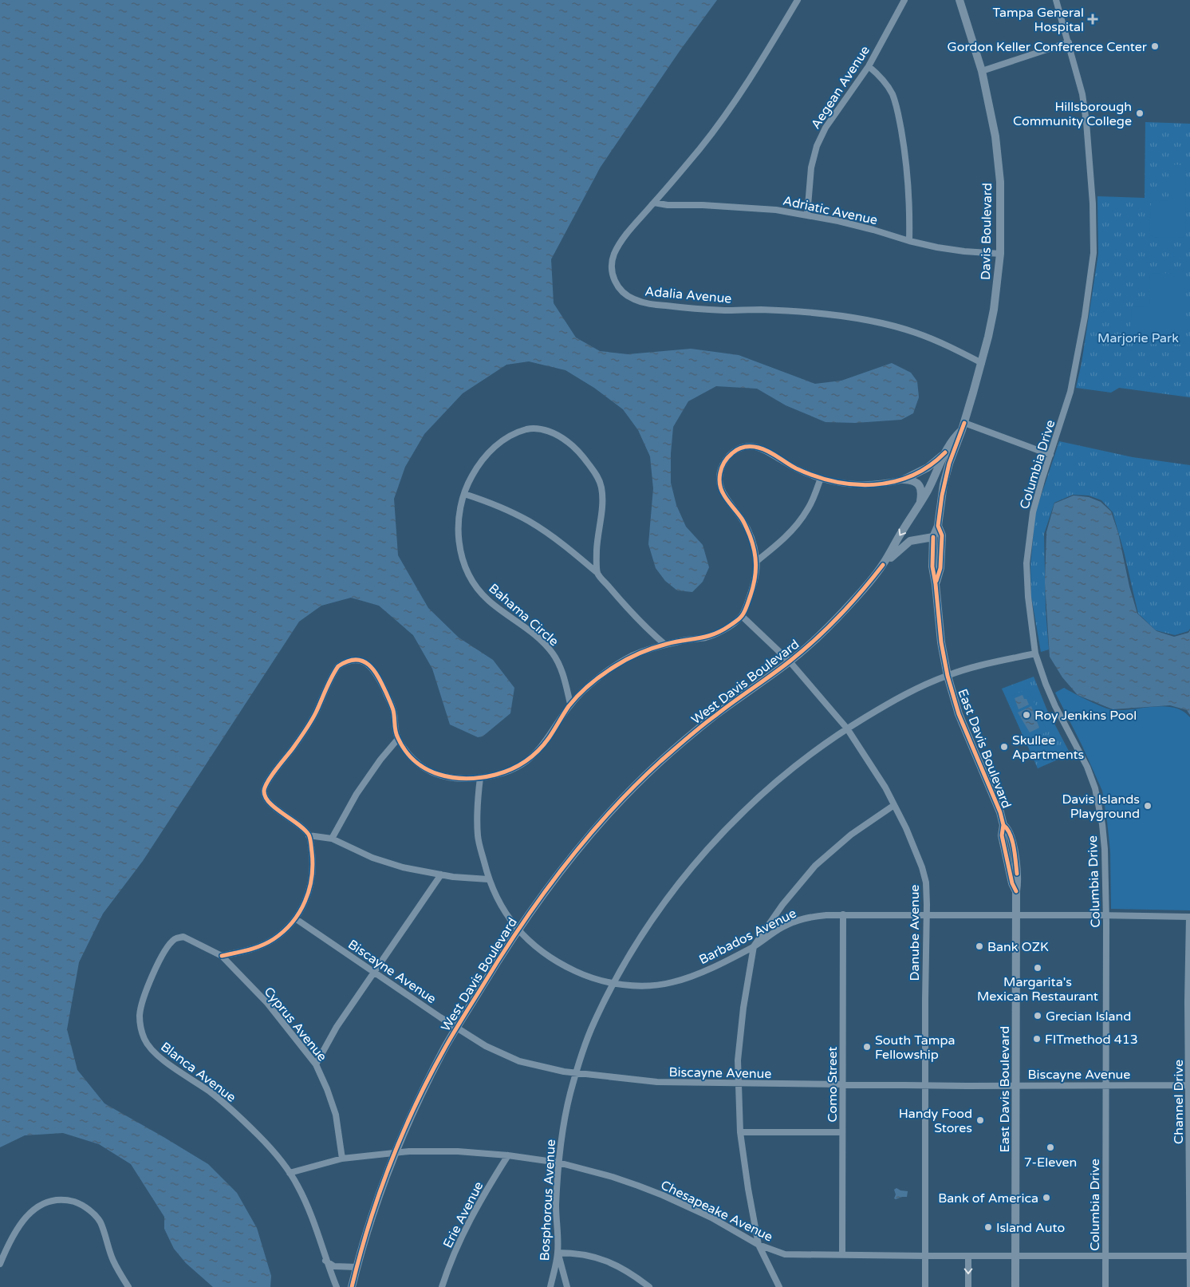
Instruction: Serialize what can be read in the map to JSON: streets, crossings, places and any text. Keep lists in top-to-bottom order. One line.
{"streets":{"street":["Aegean Avenue","Adriatic Avenue","Davis Boulevard","Adalia Avenue","Columbia Drive","Bahama Circle","West Davis Boulevard","East Davis Boulevard","Danube Avenue","Barbados Avenue","Biscayne Avenue","Cyprus Avenue","Blanca Avenue","Como Street","Channel Drive","Bosphorous Avenue","Chesapeake Avenue","Erie Avenue"]},"crossings":[["Aegean Avenue","Adriatic Avenue"],["Adriatic Avenue","Davis Boulevard"],["Adriatic Avenue","Adalia Avenue"],["Davis Boulevard","Adalia Avenue"],["Davis Boulevard","West Davis Boulevard"],["Davis Boulevard","East Davis Boulevard"],["Columbia Drive","Barbados Avenue"],["Columbia Drive","Biscayne Avenue"],["Columbia Drive","Bosphorous Avenue"],["Columbia Drive","Chesapeake Avenue"],["West Davis Boulevard","East Davis Boulevard"],["West Davis Boulevard","Danube Avenue"],["West Davis Boulevard","Barbados Avenue"],["West Davis Boulevard","Biscayne Avenue"],["West Davis Boulevard","Chesapeake Avenue"],["East Davis Boulevard","Barbados Avenue"],["East Davis Boulevard","Biscayne Avenue"],["East Davis Boulevard","Bosphorous Avenue"],["East Davis Boulevard","Chesapeake Avenue"],["Danube Avenue","Barbados Avenue"],["Danube Avenue","Biscayne Avenue"],["Danube Avenue","Bosphorous Avenue"],["Danube Avenue","Chesapeake Avenue"],["Barbados Avenue","Como Street"],["Barbados Avenue","Channel Drive"],["Barbados Avenue","Bosphorous Avenue"],["Biscayne Avenue","Como Street"],["Biscayne Avenue","Channel Drive"],["Biscayne Avenue","Bosphorous Avenue"],["Cyprus Avenue","Blanca Avenue"],["Cyprus Avenue","Chesapeake Avenue"],["Blanca Avenue","Chesapeake Avenue"],["Como Street","Chesapeake Avenue"],["Channel Drive","Chesapeake Avenue"],["Bosphorous Avenue","Chesapeake Avenue"],["Chesapeake Avenue","Erie Avenue"]],"parks":["Marjorie Park"],"places":{"health":["Tampa General Hospital"],"other":["Gordon Keller Conference Center","Hillsborough Community College","Roy Jenkins Pool","Skullee Apartments","Davis Islands Playground","Bank OZK","Margarita's Mexican Restaurant","Grecian Island","FITmethod 413","South Tampa Fellowship","Handy Food Stores","7-Eleven","Bank of America","Island Auto"]}}
